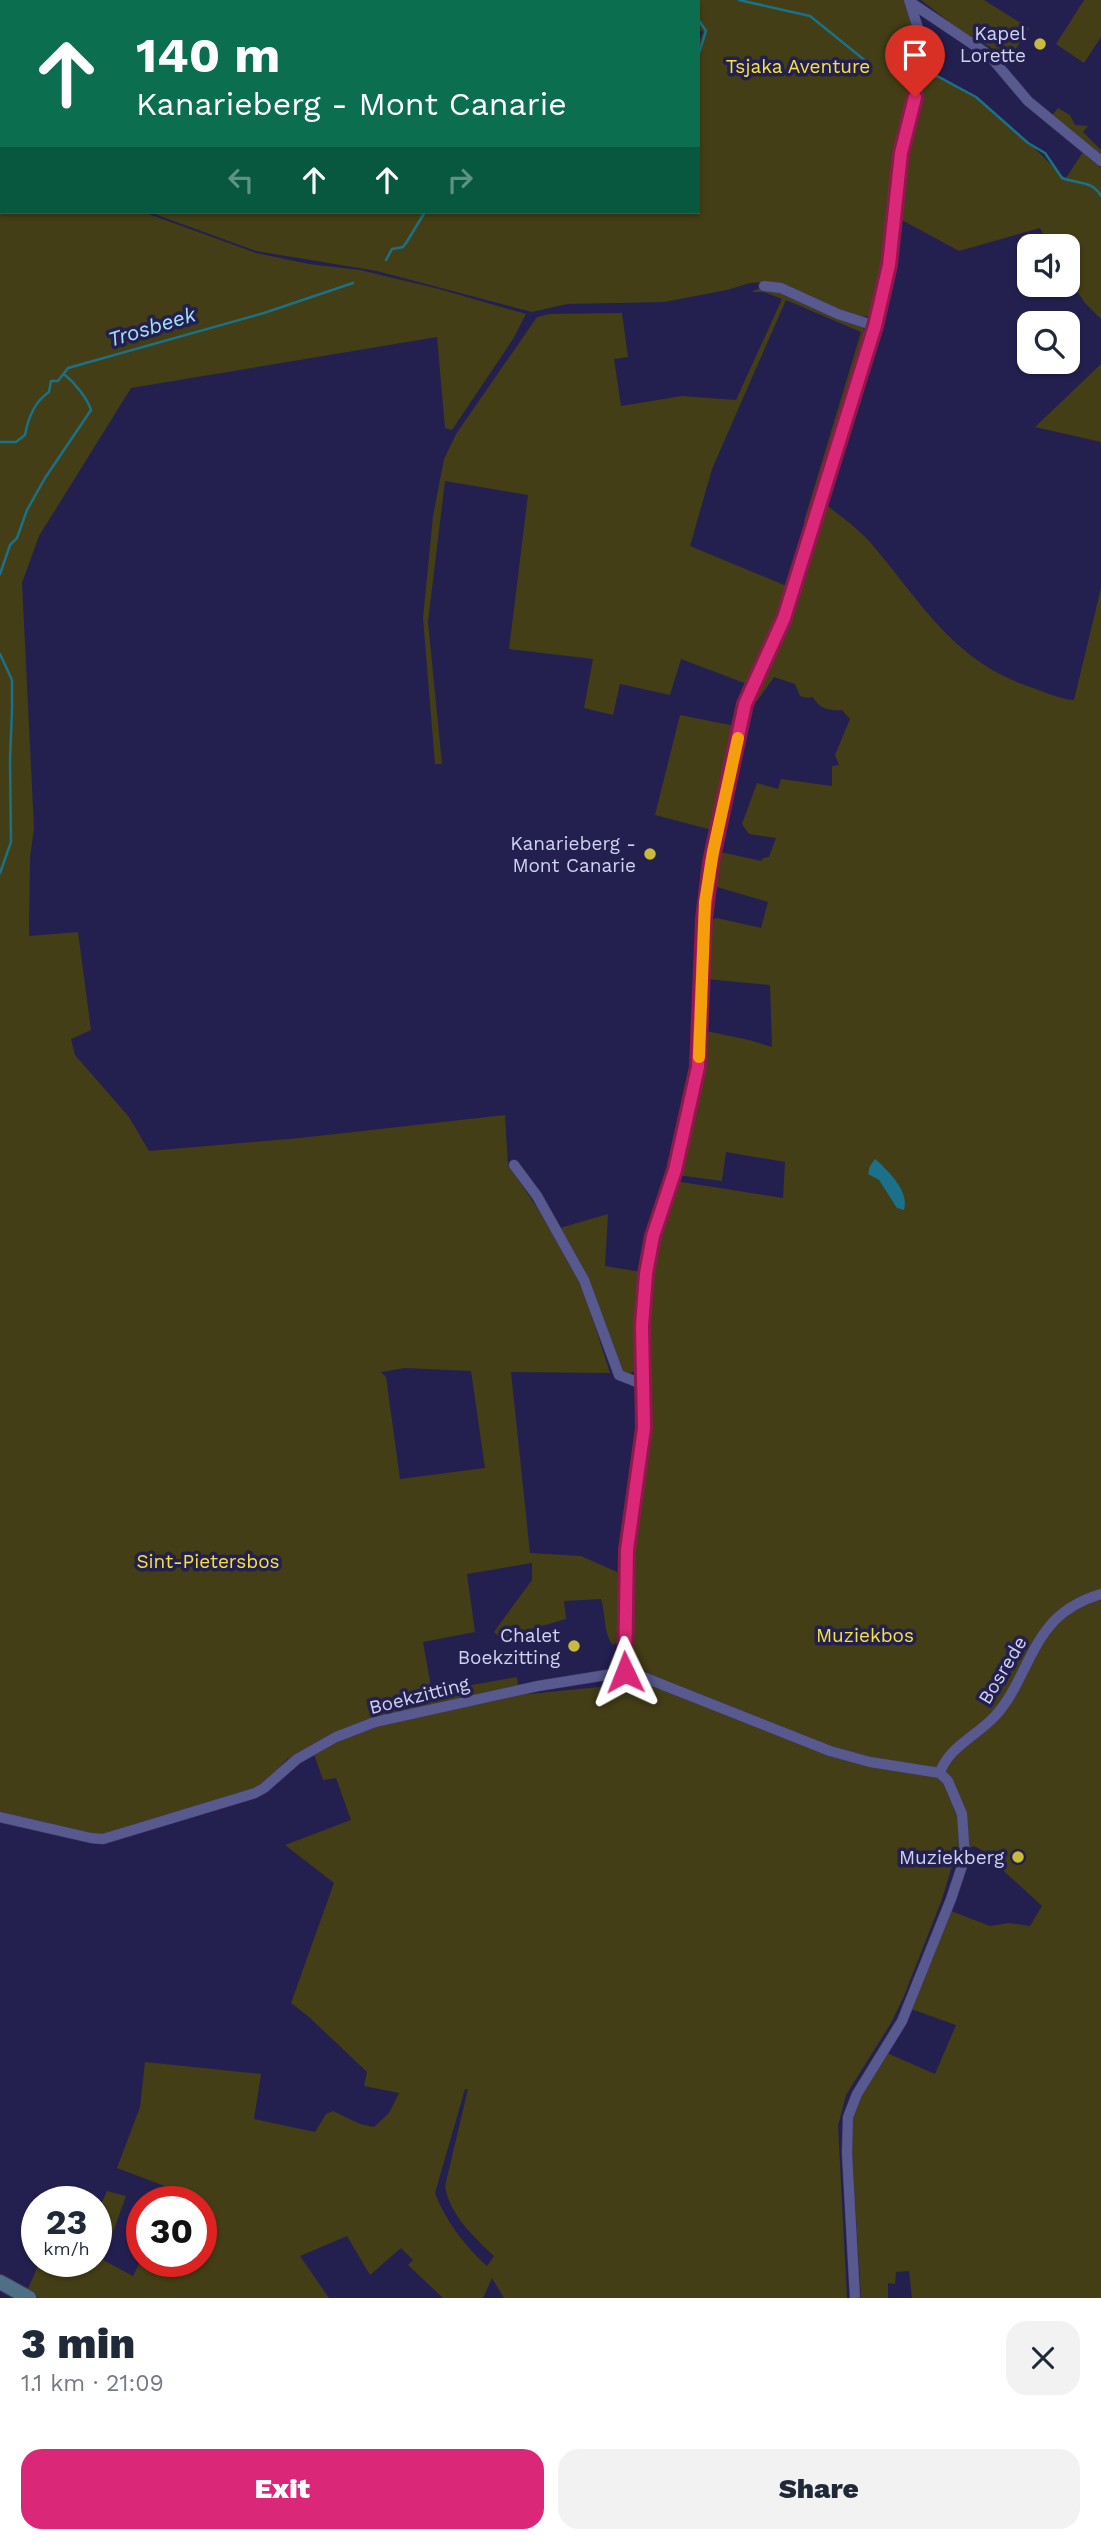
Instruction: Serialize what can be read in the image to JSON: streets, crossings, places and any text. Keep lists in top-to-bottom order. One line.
{"streets":{"street":["Bosrede","Boekzitting"]},"crossings":[["Bosrede","Boekzitting"]],"water":["Trosbeek"],"parks":["Tsjaka Aventure","Sint-Pietersbos","Muziekbos"],"places":["Kapel Lorette","Kanarieberg - Mont Canarie","Chalet Boekzitting","Muziekberg"],"page":{"turn":["140 m","Kanarieberg - Mont Canarie"],"speed":"23 km/h","limit":"30","heading":["3 min","1.1 km · 21:09"],"buttons":["Exit","Share"]}}
